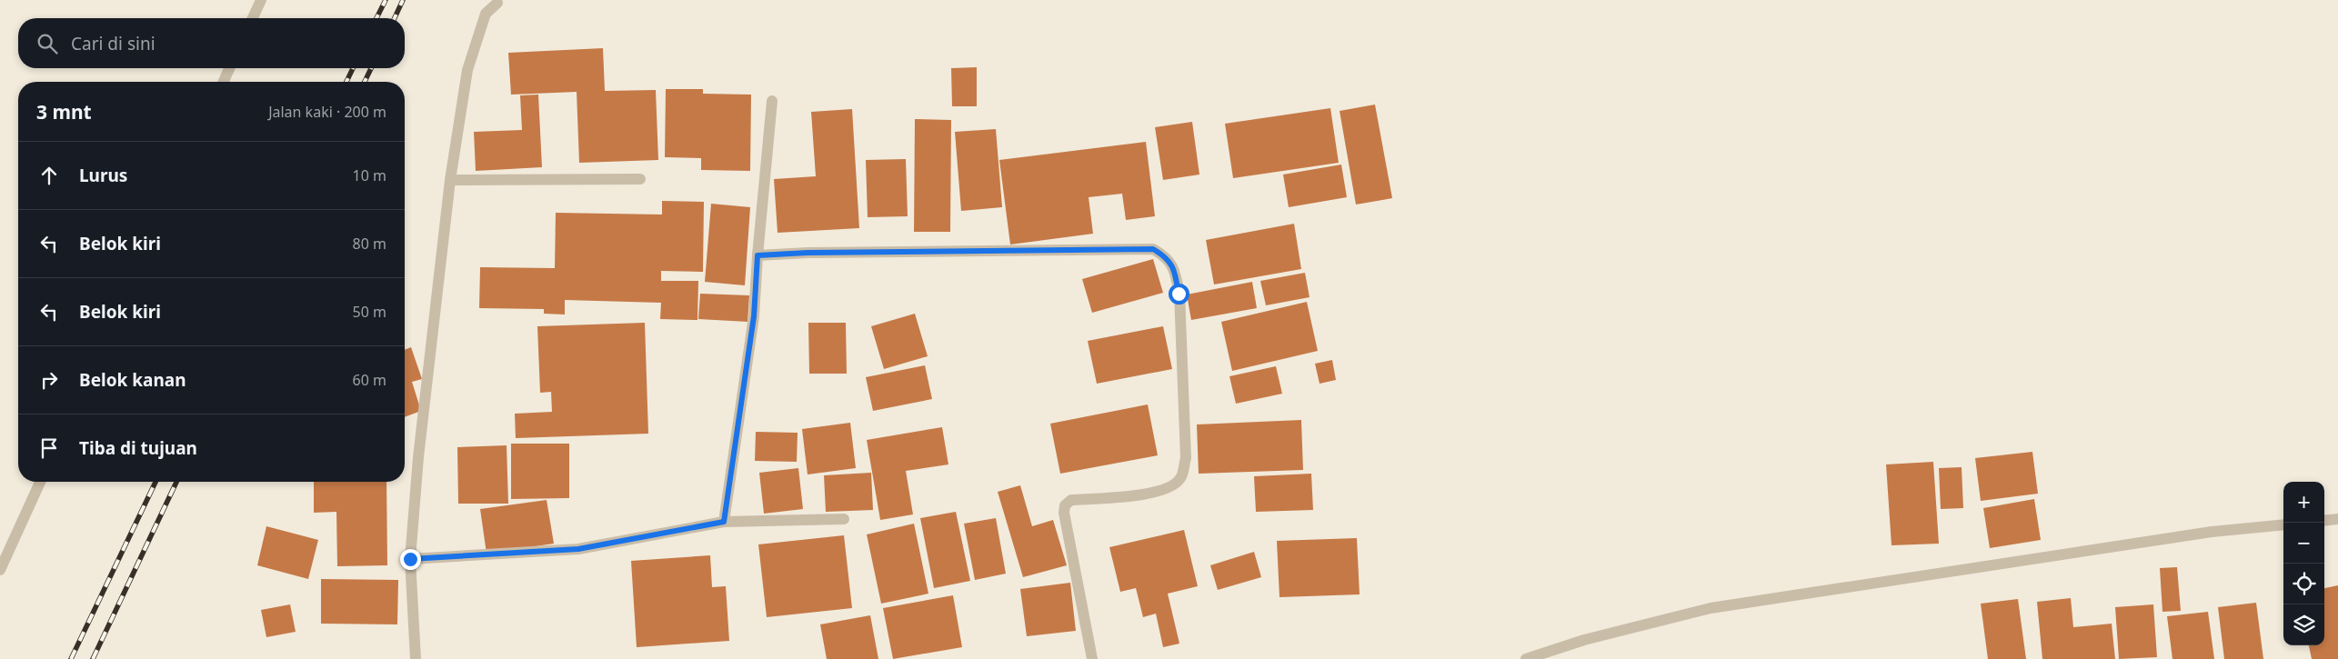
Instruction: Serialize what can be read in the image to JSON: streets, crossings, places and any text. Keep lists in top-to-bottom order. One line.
{"page":{"search":"Cari di sini","heading":["3 mnt","Jalan kaki · 200 m"],"list":[["Lurus","10 m"],["Belok kiri","80 m"],["Belok kiri","50 m"],["Belok kanan","60 m"],"Tiba di tujuan"],"map_buttons":["+","−"]}}
